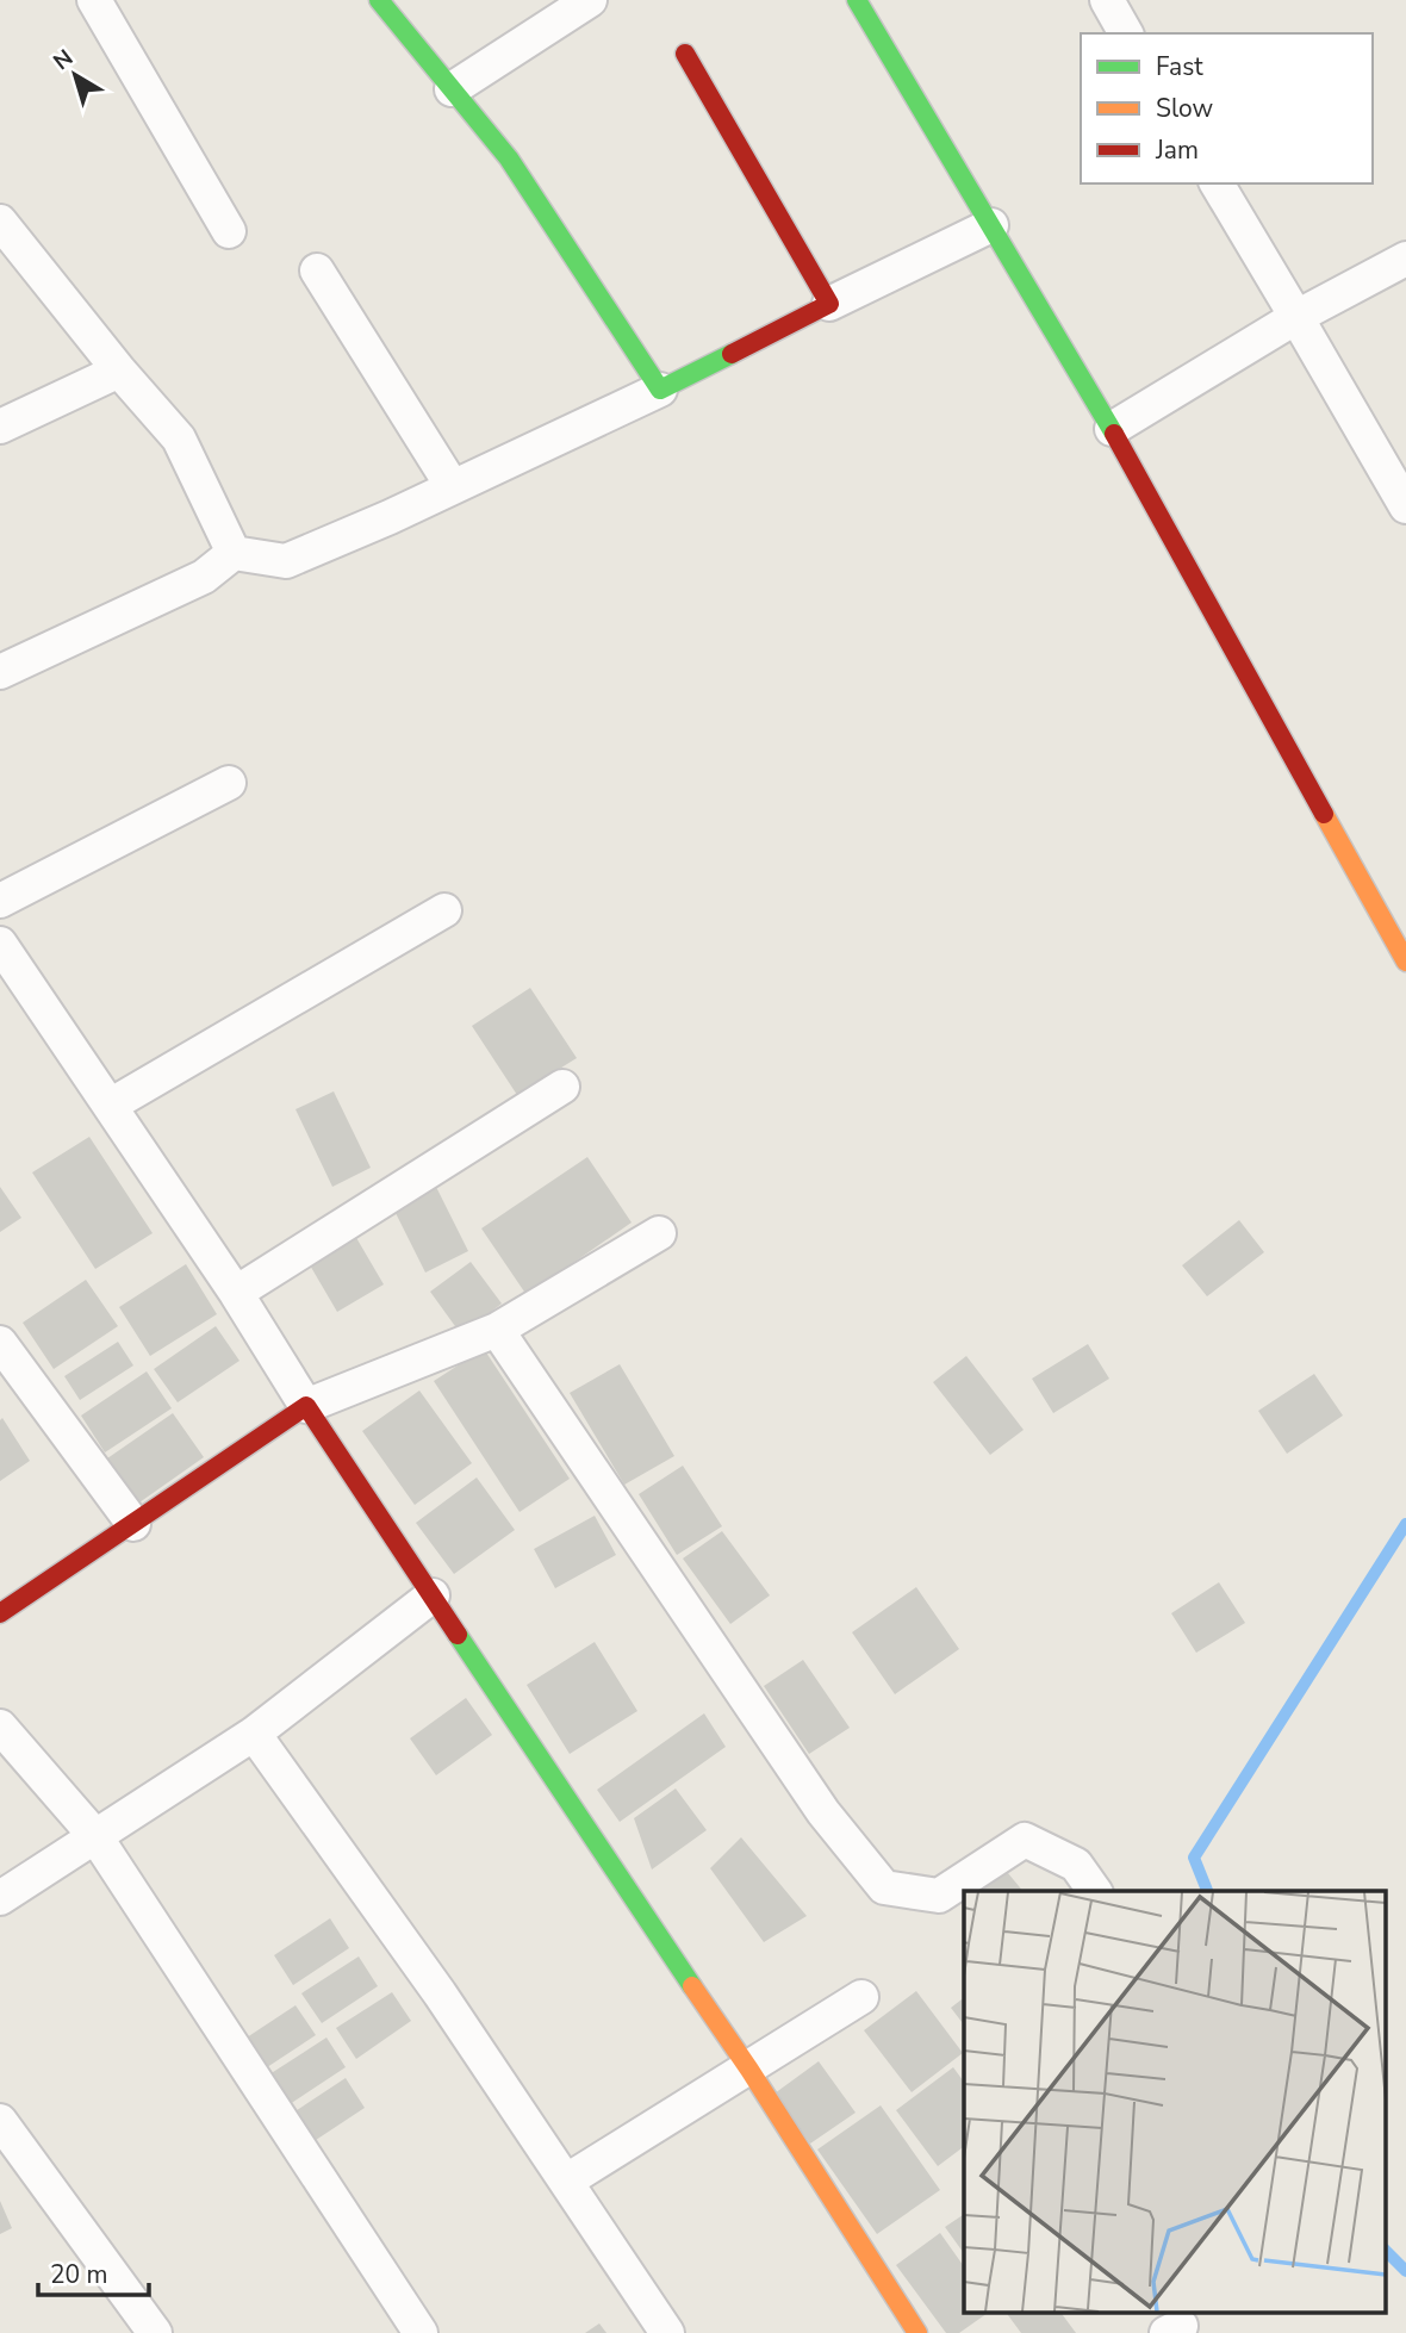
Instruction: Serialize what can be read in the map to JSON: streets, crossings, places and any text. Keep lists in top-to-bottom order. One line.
{"legend":["Fast","Slow","Jam"],"scale_bar":"20 m","north":"top left"}
